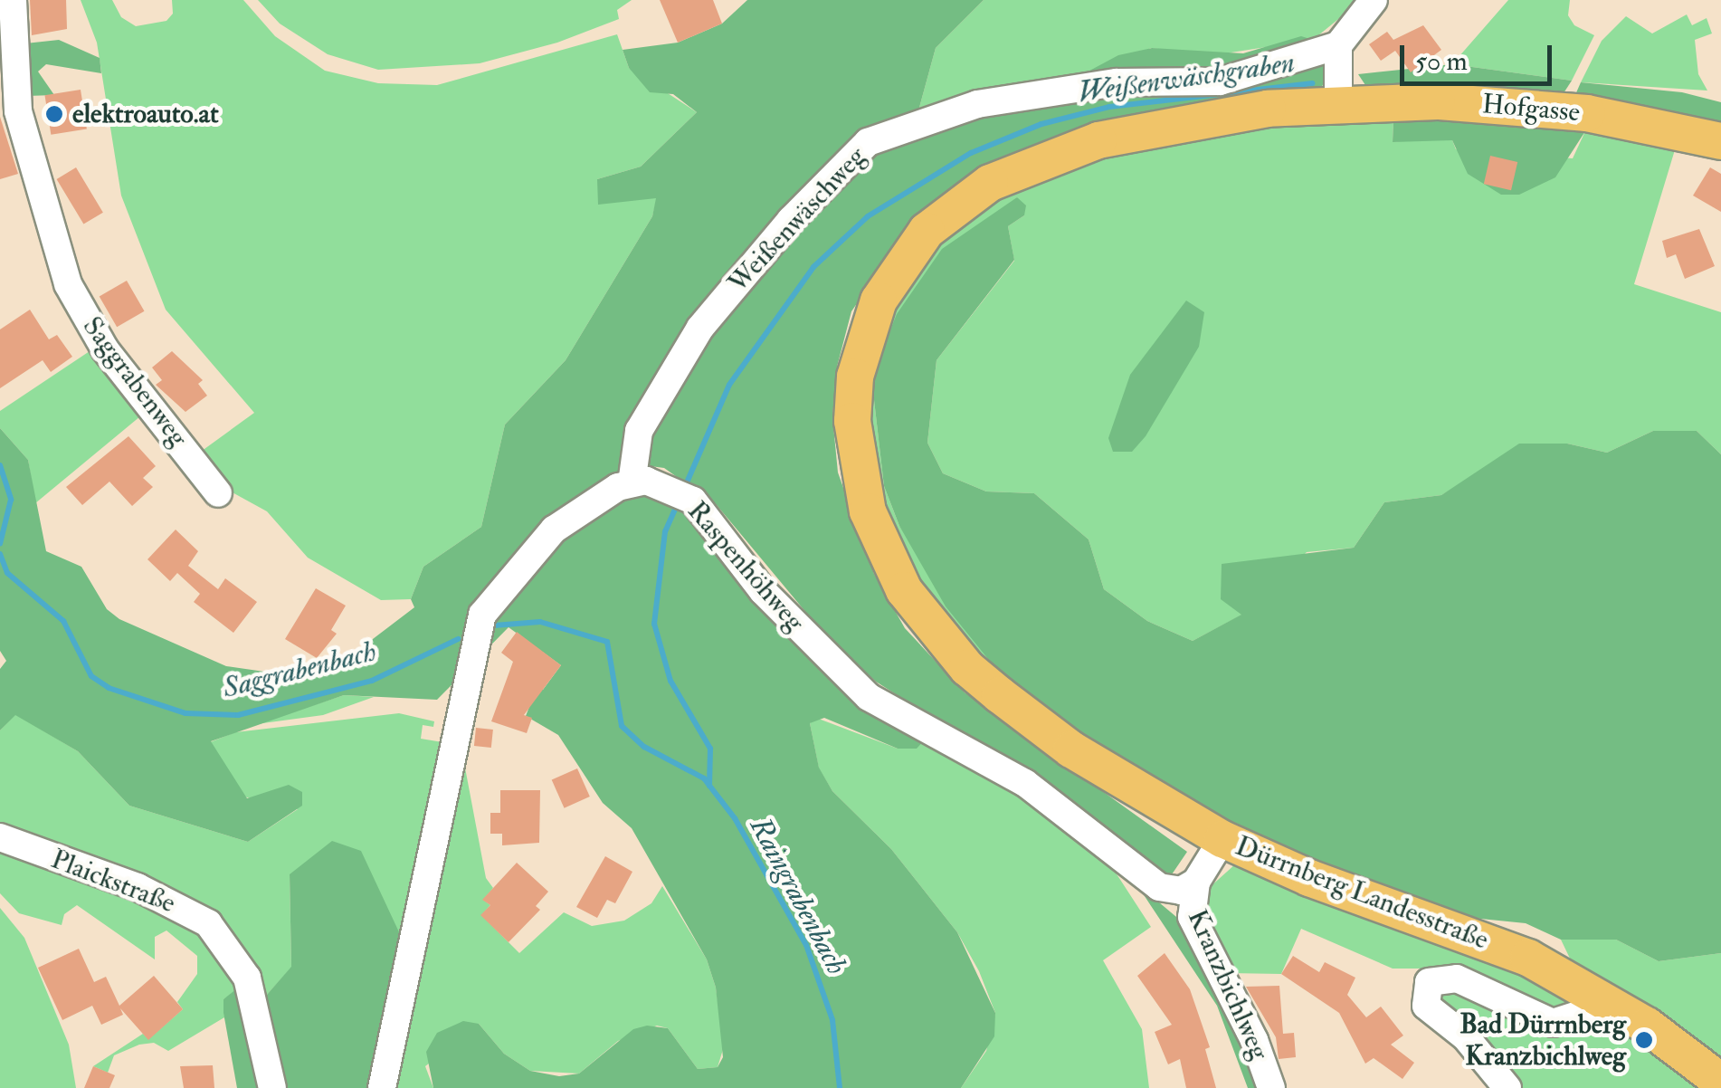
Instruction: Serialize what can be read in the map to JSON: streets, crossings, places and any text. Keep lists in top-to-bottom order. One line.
{"streets":{"main road":["Hofgasse","Dürrnberg Landesstraße"],"street":["Weißenwäschweg","Saggrabenweg","Raspenhöhweg","Plaickstraße","Kranzbichlweg"]},"crossings":[["Hofgasse","Dürrnberg Landesstraße"],["Weißenwäschweg","Raspenhöhweg"],["Raspenhöhweg","Kranzbichlweg"]],"water":["Weißenwäschgraben","Saggrabenbach","Raingrabenbach"],"places":["elektroauto.at","Bad Dürrnberg Kranzbichlweg"],"scale_bar":"50 m"}
